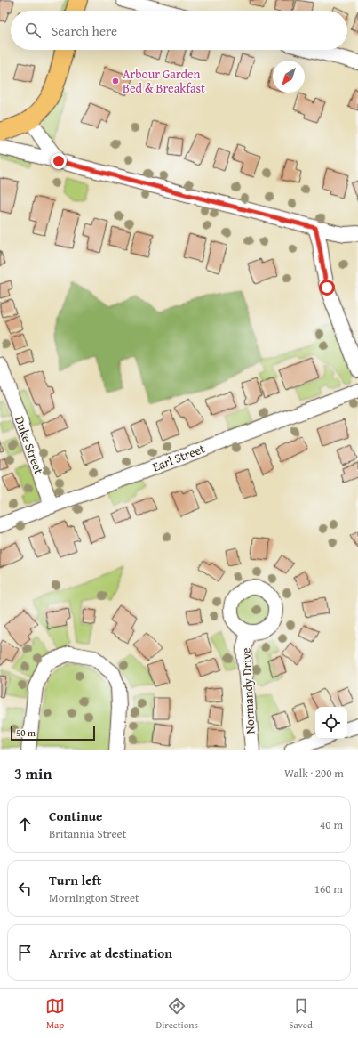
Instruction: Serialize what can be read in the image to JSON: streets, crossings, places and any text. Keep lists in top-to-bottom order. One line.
{"streets":{"street":["Duke Street","Earl Street","Normandy Drive"]},"crossings":[["Duke Street","Earl Street"]],"places":["Arbour Garden Bed & Breakfast"],"scale_bar":"50 m","north":"bottom left","page":{"search":"Search here","scale":"50 m","heading":["3 min","Walk · 200 m"],"list":[["Continue","Britannia Street","40 m"],["Turn left","Mornington Street","160 m"],"Arrive at destination"],"nav":["Map","Directions","Saved"]}}
